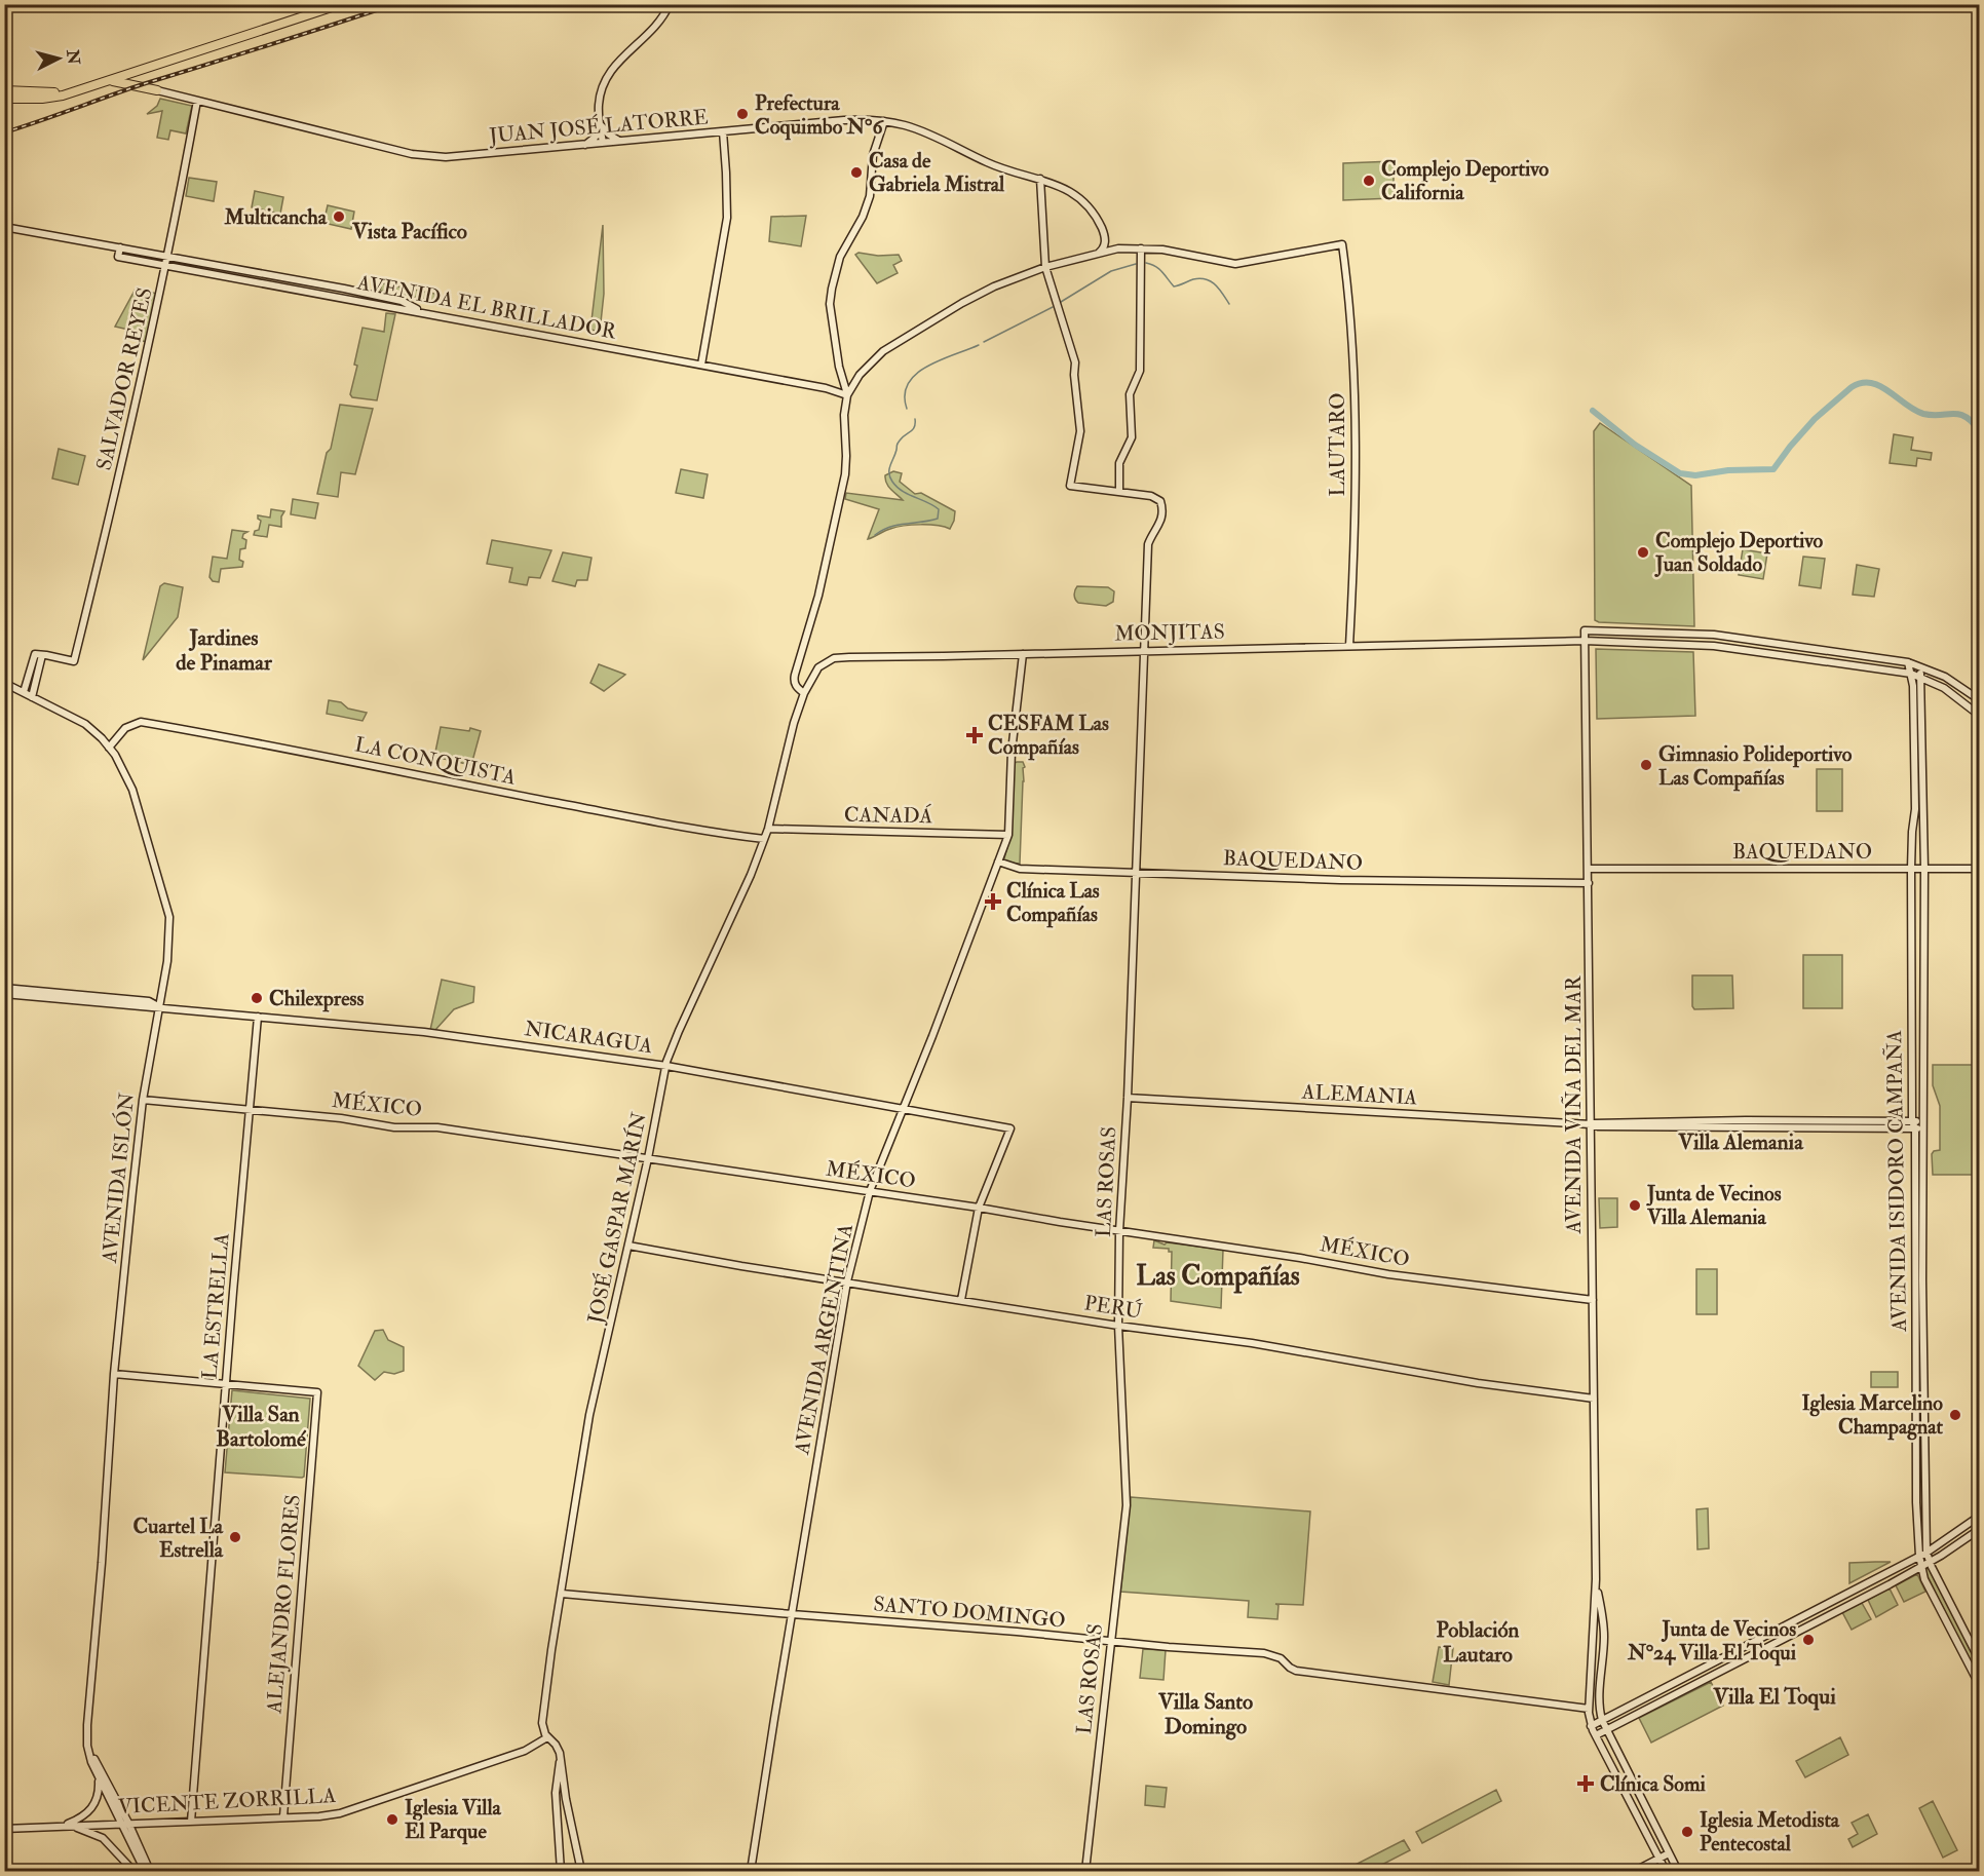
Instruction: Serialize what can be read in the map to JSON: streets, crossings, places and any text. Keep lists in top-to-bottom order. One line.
{"streets":{"street":["JUAN JOSÉ LATORRE","AVENIDA EL BRILLADOR","SALVADOR REYES","LAUTARO","MONJITAS","LA CONQUISTA","CANADÁ","BAQUEDANO","NICARAGUA","ALEMANIA","MÉXICO","AVENIDA VIÑA DEL MAR","AVENIDA ISLÓN","AVENIDA ISIDORO CAMPAÑA","LAS ROSAS","JOSÉ GASPAR MARÍN","LA ESTRELLA","PERÚ","AVENIDA ARGENTINA","ALEJANDRO FLORES","SANTO DOMINGO","VICENTE ZORRILLA"]},"crossings":[["JUAN JOSÉ LATORRE","SALVADOR REYES"],["AVENIDA EL BRILLADOR","SALVADOR REYES"],["LAUTARO","MONJITAS"],["MONJITAS","AVENIDA VIÑA DEL MAR"],["MONJITAS","AVENIDA ISIDORO CAMPAÑA"],["MONJITAS","LAS ROSAS"],["MONJITAS","JOSÉ GASPAR MARÍN"],["MONJITAS","AVENIDA ARGENTINA"],["LA CONQUISTA","AVENIDA ISLÓN"],["LA CONQUISTA","JOSÉ GASPAR MARÍN"],["CANADÁ","JOSÉ GASPAR MARÍN"],["CANADÁ","AVENIDA ARGENTINA"],["BAQUEDANO","AVENIDA VIÑA DEL MAR"],["BAQUEDANO","AVENIDA ISIDORO CAMPAÑA"],["BAQUEDANO","LAS ROSAS"],["BAQUEDANO","AVENIDA ARGENTINA"],["NICARAGUA","MÉXICO"],["NICARAGUA","AVENIDA ISLÓN"],["NICARAGUA","JOSÉ GASPAR MARÍN"],["NICARAGUA","LA ESTRELLA"],["NICARAGUA","AVENIDA ARGENTINA"],["ALEMANIA","AVENIDA VIÑA DEL MAR"],["ALEMANIA","AVENIDA ISIDORO CAMPAÑA"],["ALEMANIA","LAS ROSAS"],["MÉXICO","AVENIDA VIÑA DEL MAR"],["MÉXICO","AVENIDA ISLÓN"],["MÉXICO","LAS ROSAS"],["MÉXICO","JOSÉ GASPAR MARÍN"],["MÉXICO","LA ESTRELLA"],["MÉXICO","AVENIDA ARGENTINA"],["AVENIDA VIÑA DEL MAR","AVENIDA ISIDORO CAMPAÑA"],["AVENIDA VIÑA DEL MAR","PERÚ"],["AVENIDA VIÑA DEL MAR","SANTO DOMINGO"],["AVENIDA ISLÓN","VICENTE ZORRILLA"],["LAS ROSAS","PERÚ"],["LAS ROSAS","SANTO DOMINGO"],["JOSÉ GASPAR MARÍN","PERÚ"],["JOSÉ GASPAR MARÍN","SANTO DOMINGO"],["JOSÉ GASPAR MARÍN","VICENTE ZORRILLA"],["LA ESTRELLA","ALEJANDRO FLORES"],["LA ESTRELLA","VICENTE ZORRILLA"],["PERÚ","AVENIDA ARGENTINA"],["AVENIDA ARGENTINA","SANTO DOMINGO"],["ALEJANDRO FLORES","VICENTE ZORRILLA"]],"districts":["Vista Pacífico","Jardines de Pinamar","Villa Alemania","Las Compañías","Villa San Bartolomé","Población Lautaro","Villa El Toqui","Villa Santo Domingo"],"places":{"other":["Prefectura Coquimbo N°6","Casa de Gabriela Mistral","Complejo Deportivo California","Multicancha","Complejo Deportivo Juan Soldado","Gimnasio Polideportivo Las Compañías","Chilexpress","Junta de Vecinos Villa Alemania","Iglesia Marcelino Champagnat","Cuartel La Estrella","Junta de Vecinos N°24 Villa El Toqui","Iglesia Villa El Parque","Iglesia Metodista Pentecostal"],"health":["CESFAM Las Compañías","Clínica Las Compañías","Clínica Somi"]},"north":"right"}
